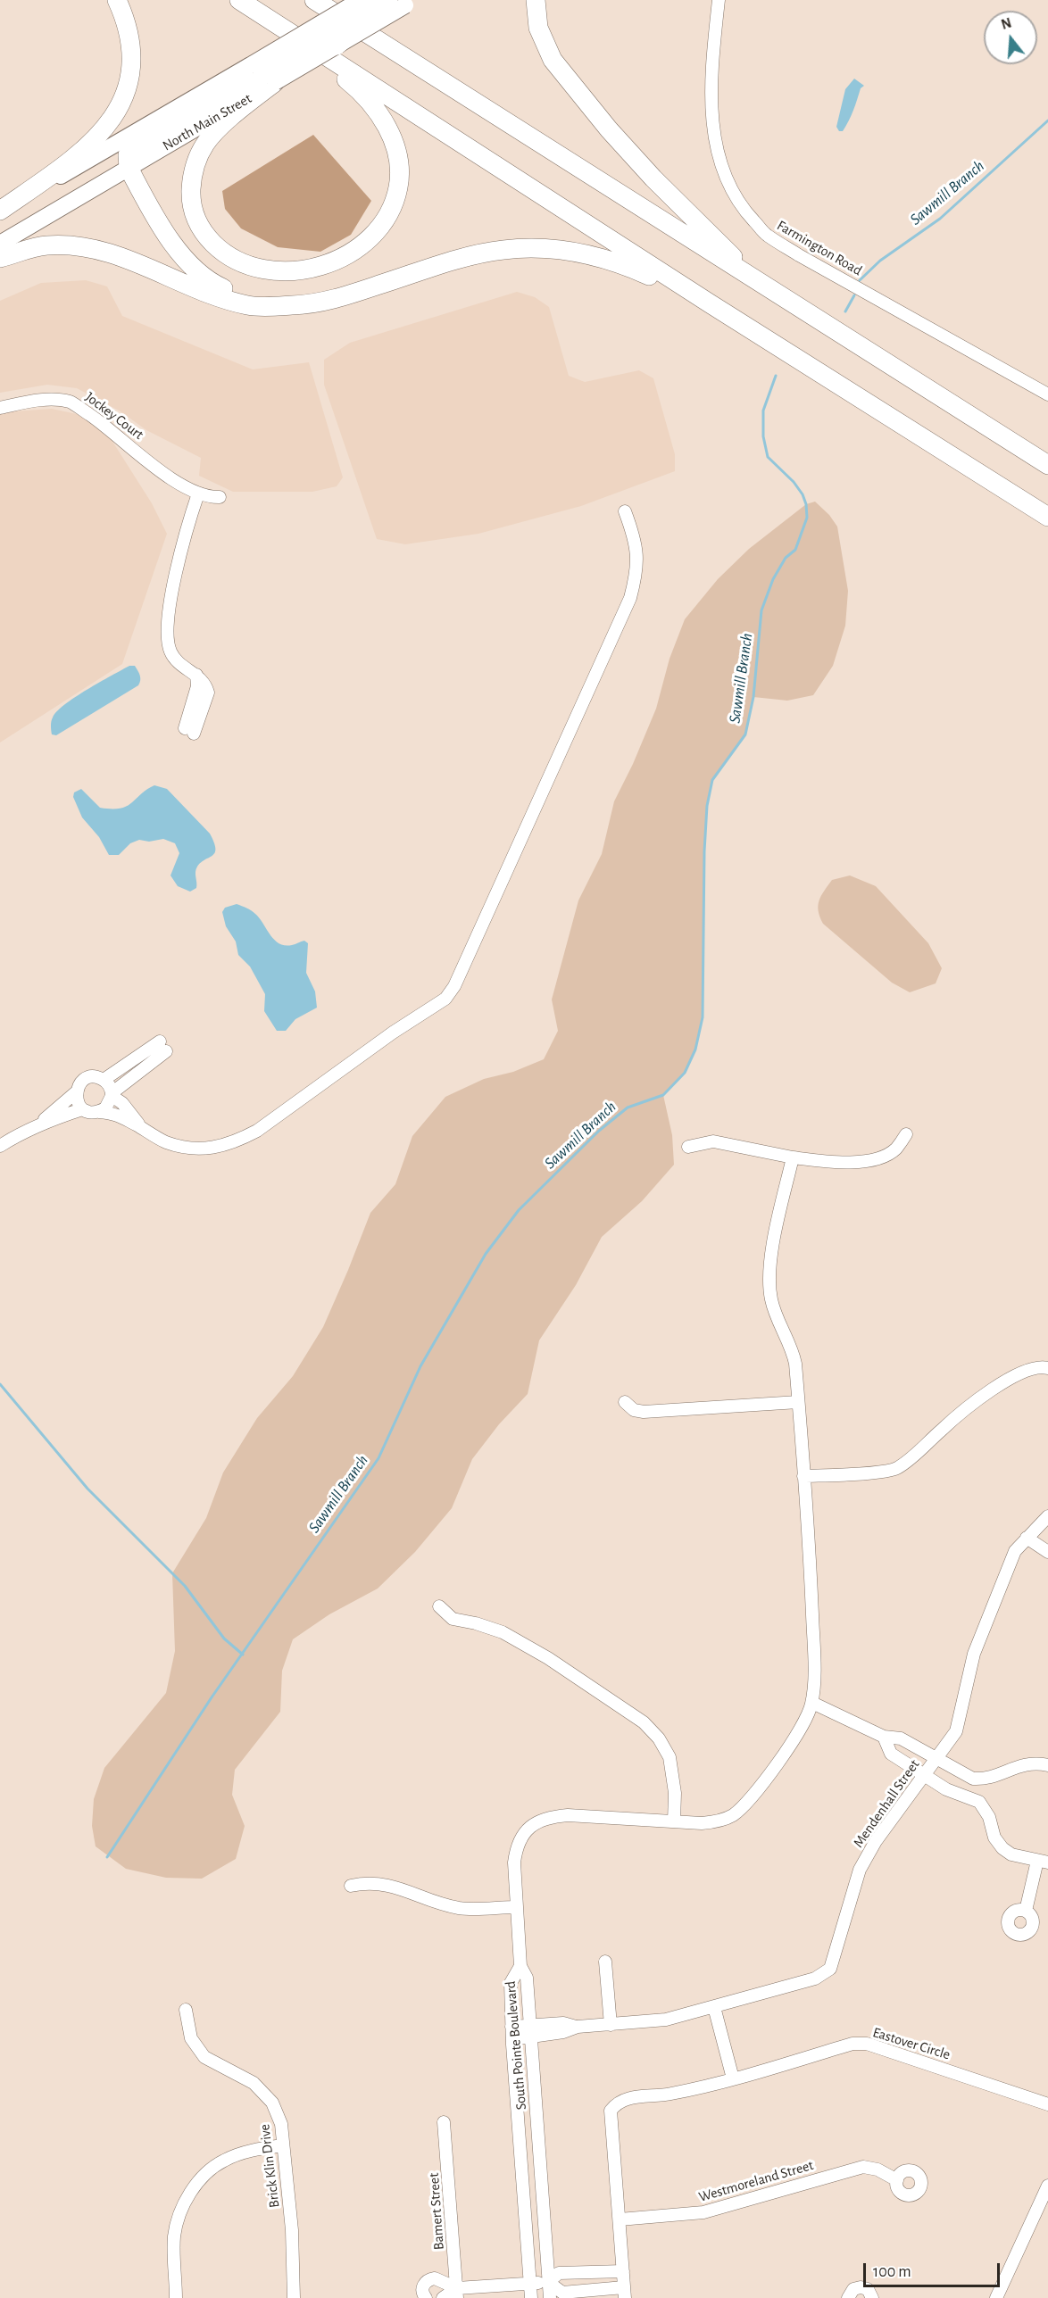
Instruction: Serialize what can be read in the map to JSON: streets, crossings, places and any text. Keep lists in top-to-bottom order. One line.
{"streets":{"main road":["North Main Street"],"street":["Farmington Road","Jockey Court","Mendenhall Street","Eastover Circle","South Pointe Boulevard","Brick Klin Drive","Westmoreland Street","Bamert Street"]},"crossings":[["Mendenhall Street","South Pointe Boulevard"],["Eastover Circle","South Pointe Boulevard"],["Eastover Circle","Westmoreland Street"]],"water":["Sawmill Branch"],"scale_bar":"100 m","north":"top"}
